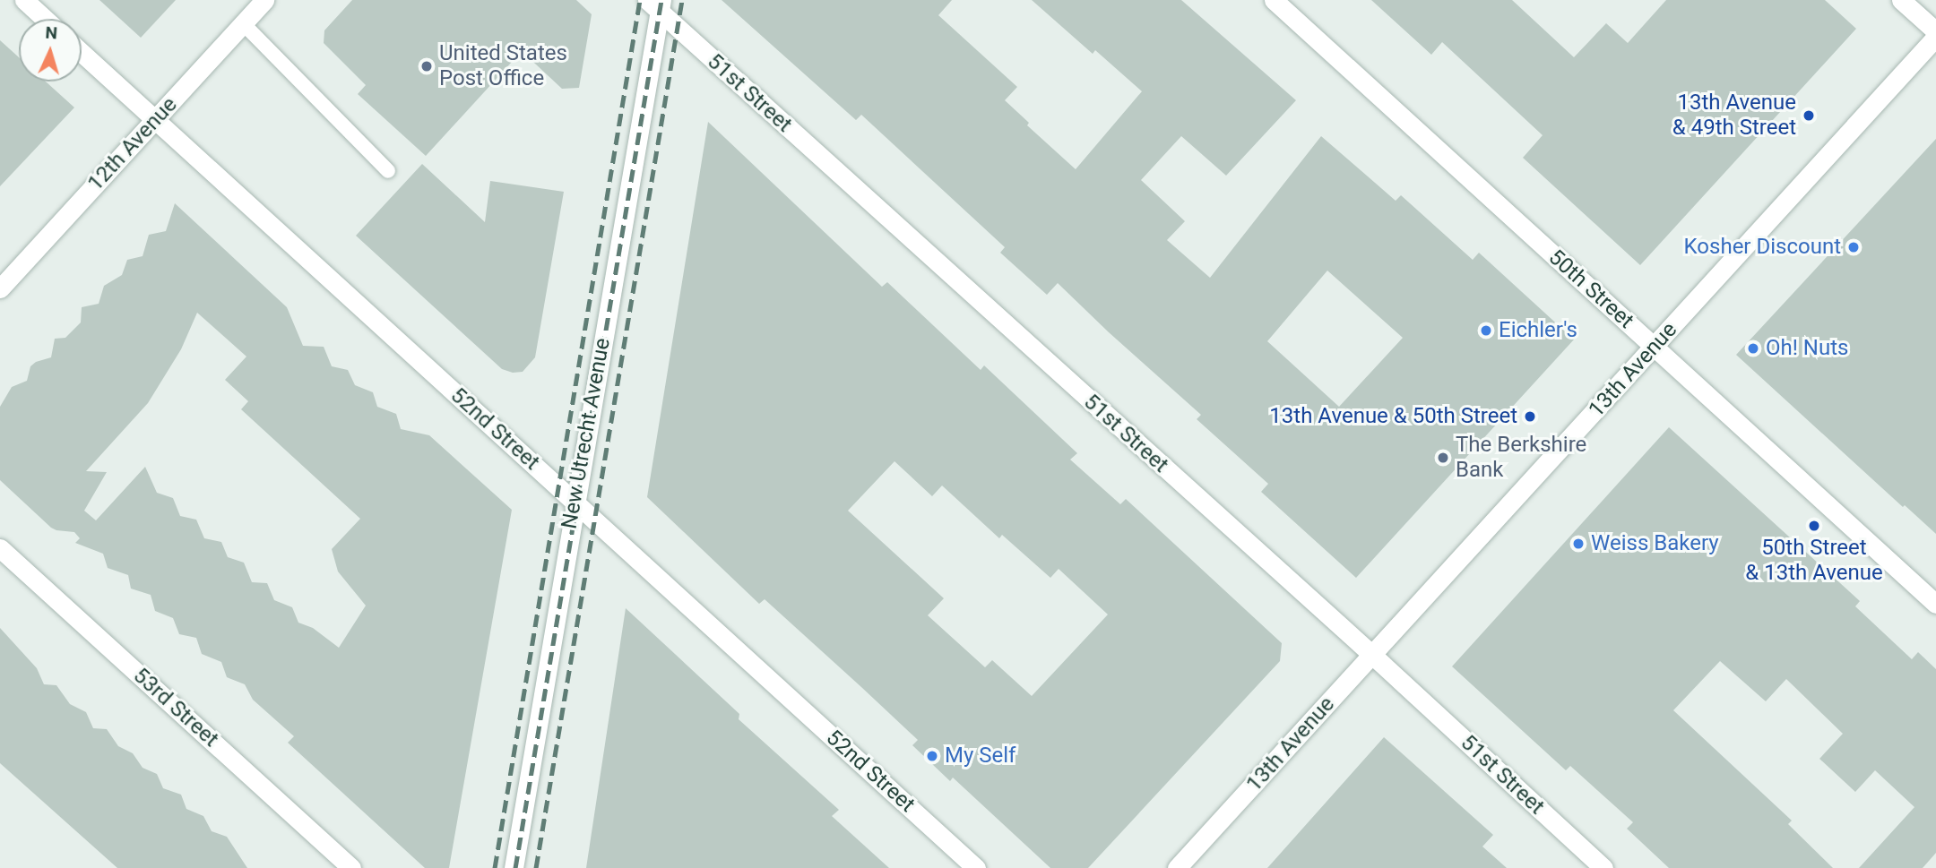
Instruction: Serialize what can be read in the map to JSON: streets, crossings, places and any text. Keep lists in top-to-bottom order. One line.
{"streets":{"street":["51st Street","12th Avenue","50th Street","13th Avenue","52nd Street","New Utrecht Avenue","53rd Street"]},"crossings":[["51st Street","13th Avenue"],["51st Street","New Utrecht Avenue"],["12th Avenue","52nd Street"],["50th Street","13th Avenue"],["52nd Street","New Utrecht Avenue"]],"places":["United States Post Office","13th Avenue & 49th Street","Kosher Discount","Eichler's","Oh! Nuts","13th Avenue & 50th Street","The Berkshire Bank","50th Street & 13th Avenue","Weiss Bakery","My Self"],"north":"top"}
